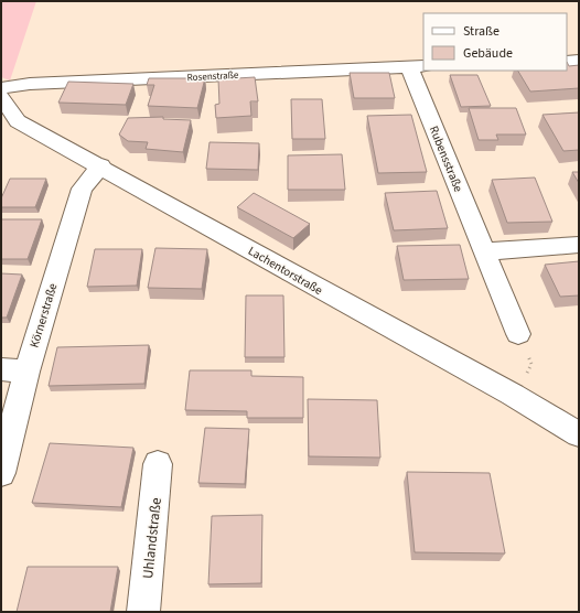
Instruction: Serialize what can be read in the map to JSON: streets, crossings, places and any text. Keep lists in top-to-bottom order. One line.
{"streets":{"street":["Rosenstraße","Rubensstraße","Lachentorstraße","Körnerstraße","Uhlandstraße"]},"crossings":[["Rosenstraße","Rubensstraße"],["Lachentorstraße","Körnerstraße"]],"legend":["Straße","Gebäude"]}
